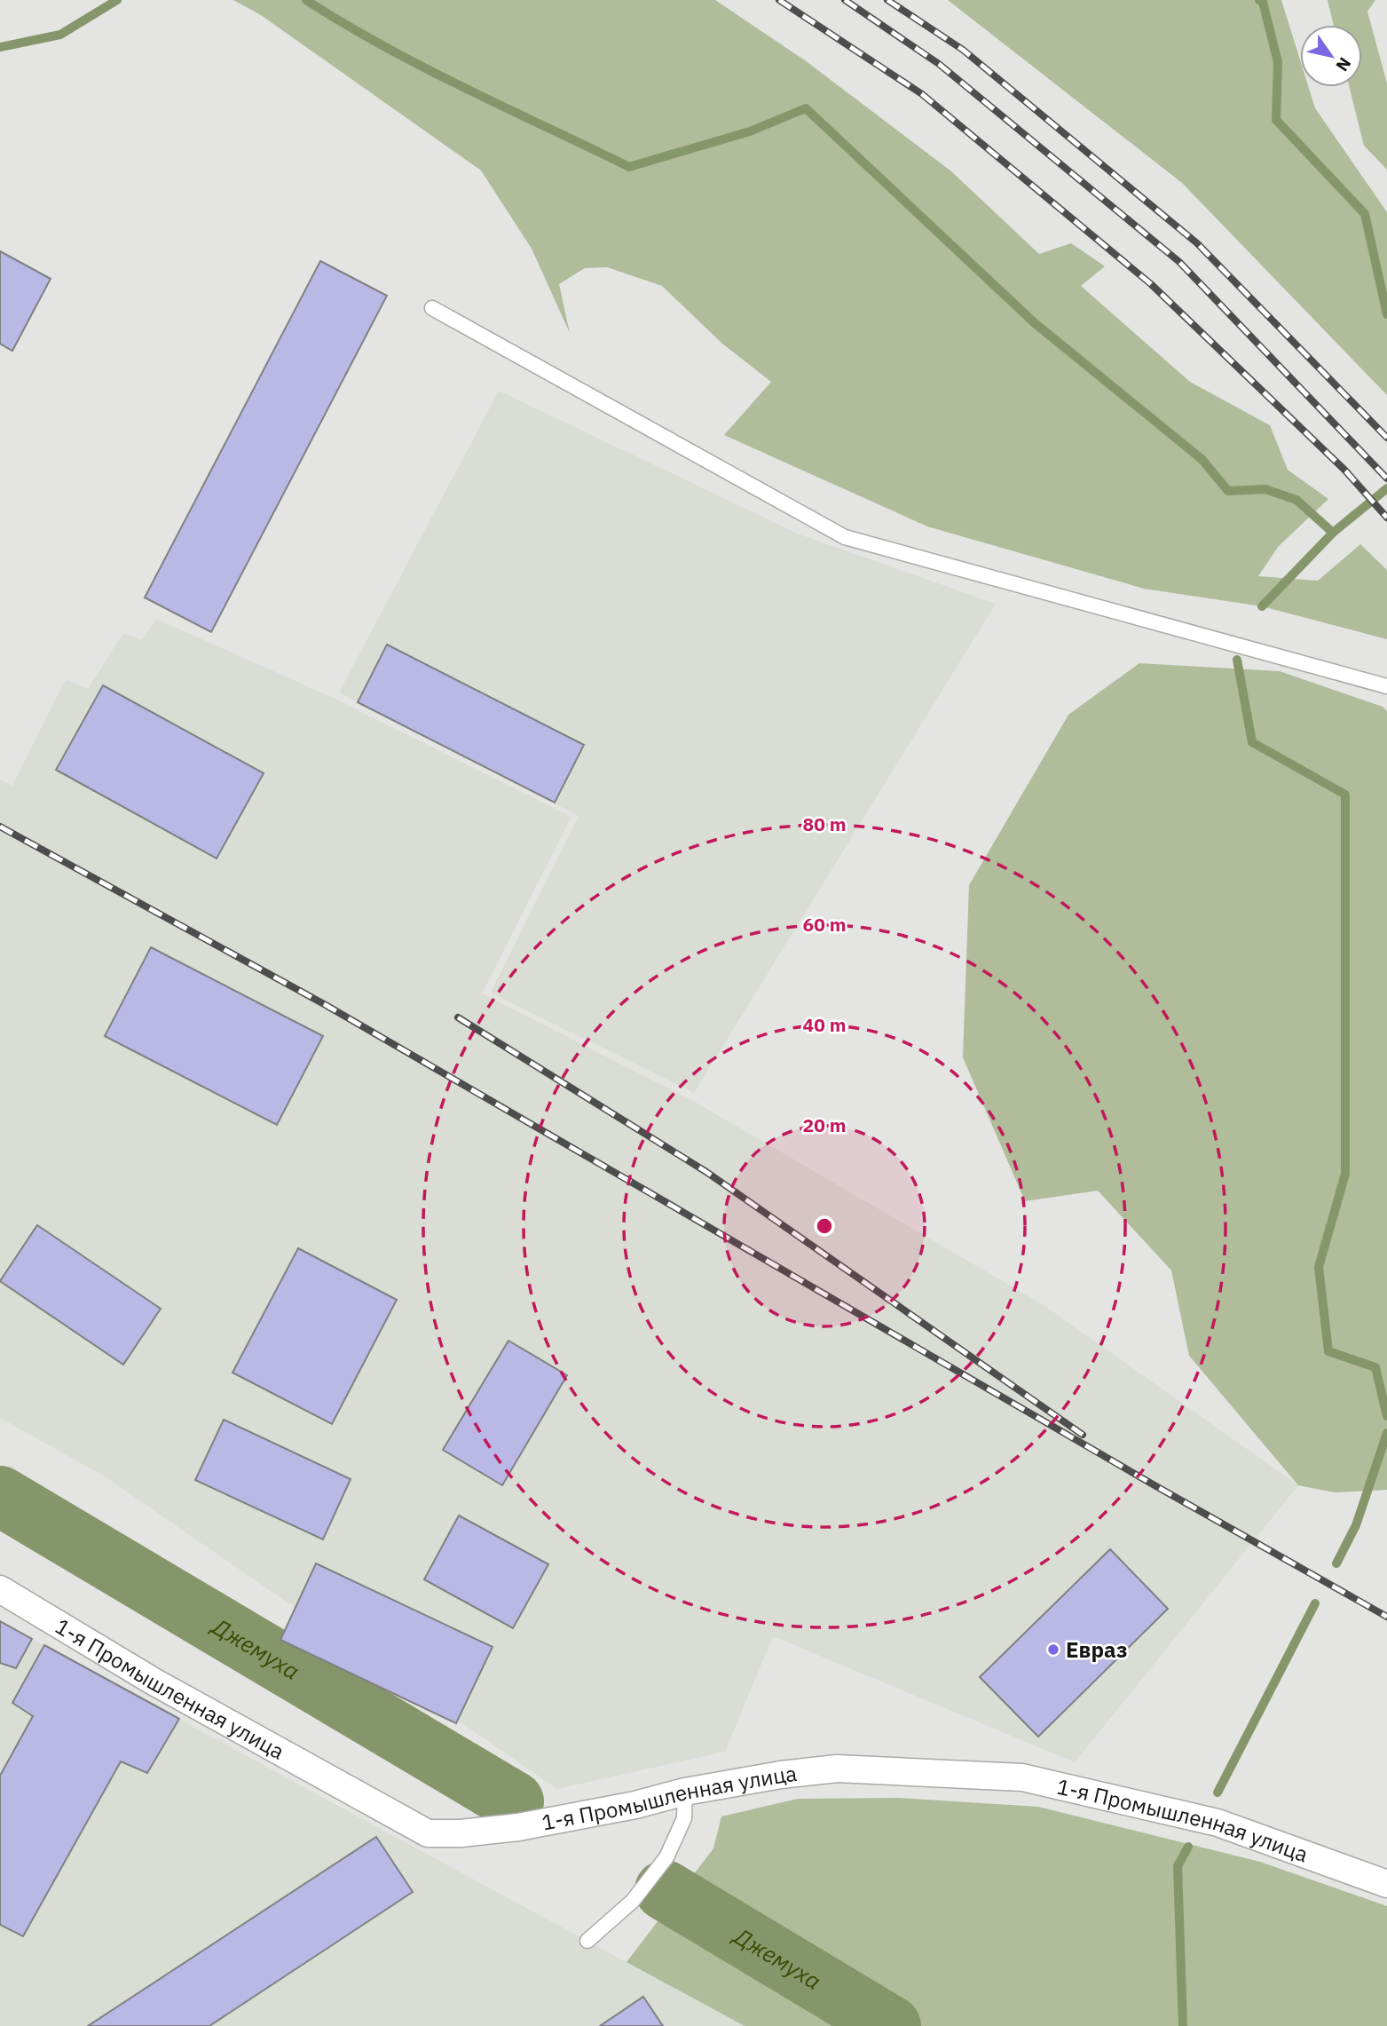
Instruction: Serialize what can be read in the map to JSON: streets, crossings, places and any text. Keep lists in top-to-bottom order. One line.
{"streets":{"street":["1-я Промышленная улица"]},"water":["Джемуха"],"places":["Евраз"],"north":"bottom right","rings":["80 m","60 m","40 m","20 m"]}
